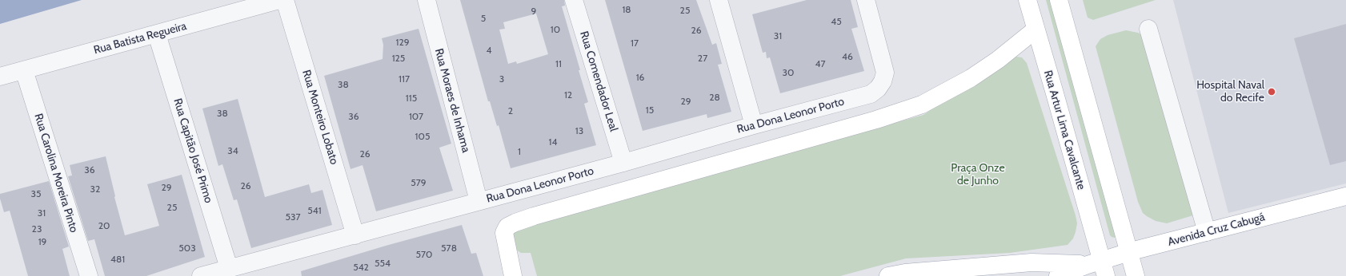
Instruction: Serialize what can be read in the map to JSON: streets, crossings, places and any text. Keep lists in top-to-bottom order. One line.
{"streets":{"main road":["Rua Artur Lima Cavalcante","Avenida Cruz Cabugá"],"street":["Rua Batista Regueira","Rua Comendador Leal","Rua Moraes de Inhama","Rua Dona Leonor Porto","Rua Monteiro Lobato","Rua Capitão José Primo","Rua Carolina Moreira Pinto"]},"crossings":[["Rua Batista Regueira","Rua Capitão José Primo"],["Rua Batista Regueira","Rua Carolina Moreira Pinto"],["Rua Comendador Leal","Rua Dona Leonor Porto"],["Rua Moraes de Inhama","Rua Dona Leonor Porto"],["Rua Dona Leonor Porto","Rua Monteiro Lobato"],["Rua Dona Leonor Porto","Rua Capitão José Primo"],["Rua Artur Lima Cavalcante","Avenida Cruz Cabugá"]],"parks":["Praça Onze de Junho"],"places":["Hospital Naval do Recife"],"house_numbers":["18","25","9","5","45","10","26","31","129","17","4","46","125","27","11","47","30","16","117","3","38","12","28","115","29","15","2","38","36","107","13","105","14","34","1","26","36","579","26","29","32","35","25","541","31","537","20","23","19","503","578","570","481","554","542"]}
